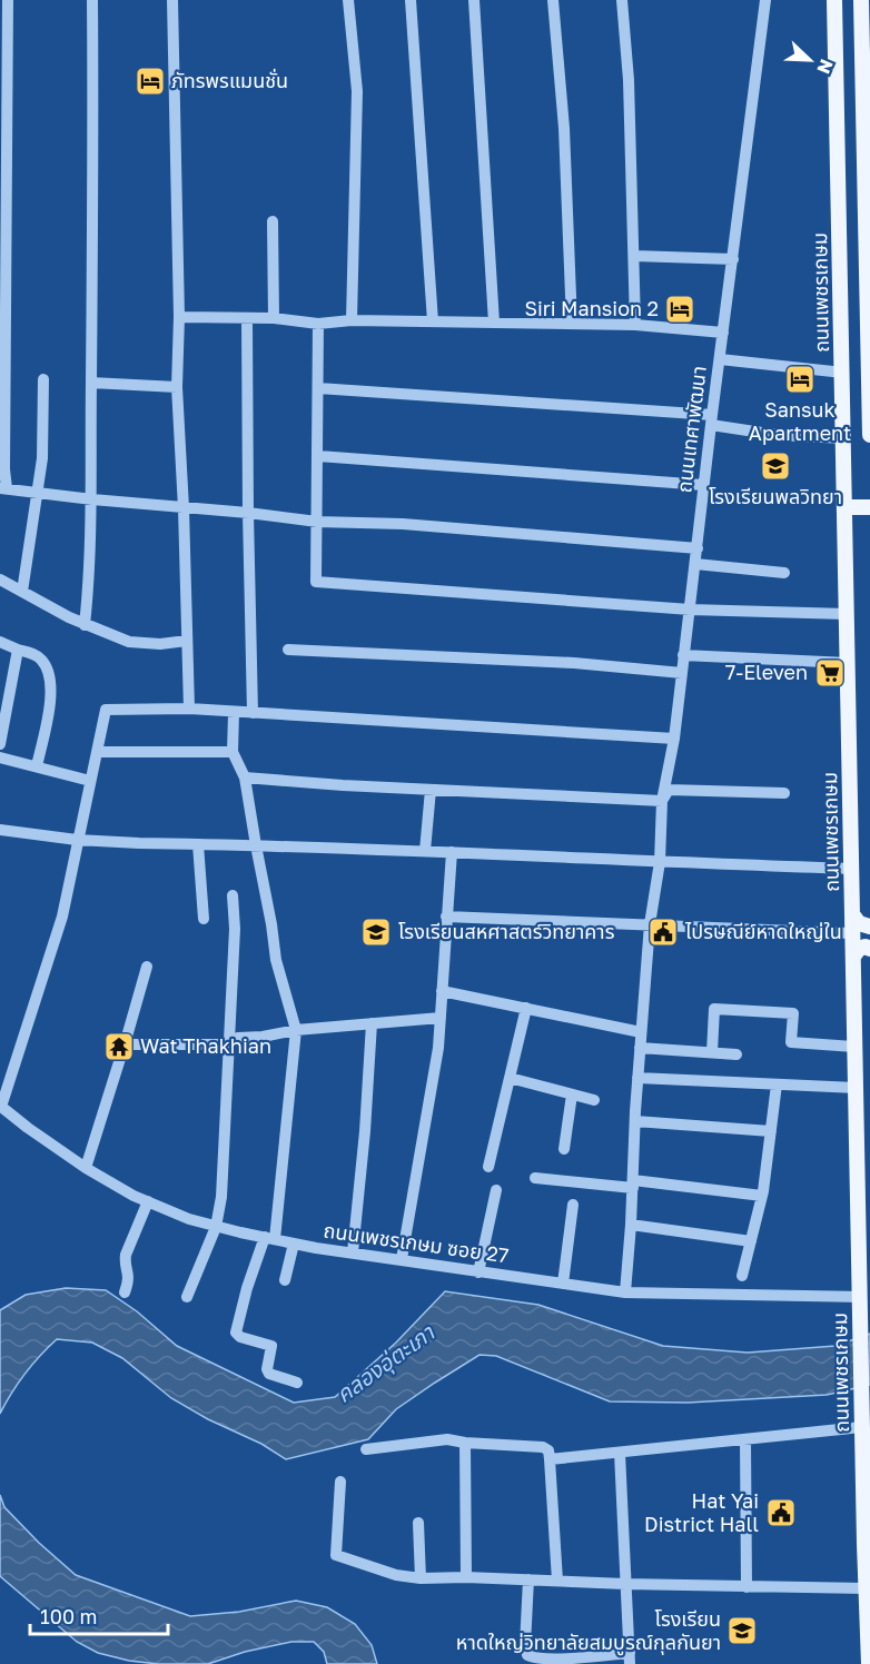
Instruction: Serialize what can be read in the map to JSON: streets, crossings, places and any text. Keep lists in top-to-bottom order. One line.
{"streets":{"main road":["ถนนเพชรเกษม"],"street":["ถนนเทศาพัฒนา","ถนนเพชรเกษม ซอย 27"]},"crossings":[["ถนนเพชรเกษม","ถนนเพชรเกษม ซอย 27"],["ถนนเทศาพัฒนา","ถนนเพชรเกษม ซอย 27"]],"water":["คลองอุ่ตะเภา"],"places":{"hotel":["ภัทรพรแมนชั่น","Siri Mansion 2","Sansuk Apartment"],"school or university":["โรงเรียนพลวิทยา","โรงเรียนสหศาสตร์วิทยาคาร","โรงเรียน หาดใหญ่วิทยาลัยสมบูรณ์กุลกันยา"],"supermarket":["7-Eleven"],"public building":["ไปรษณีย์หาดใหญ่ใน","Hat Yai District Hall"],"temple":["Wat Thakhian"]},"scale_bar":"100 m","north":"bottom right"}
